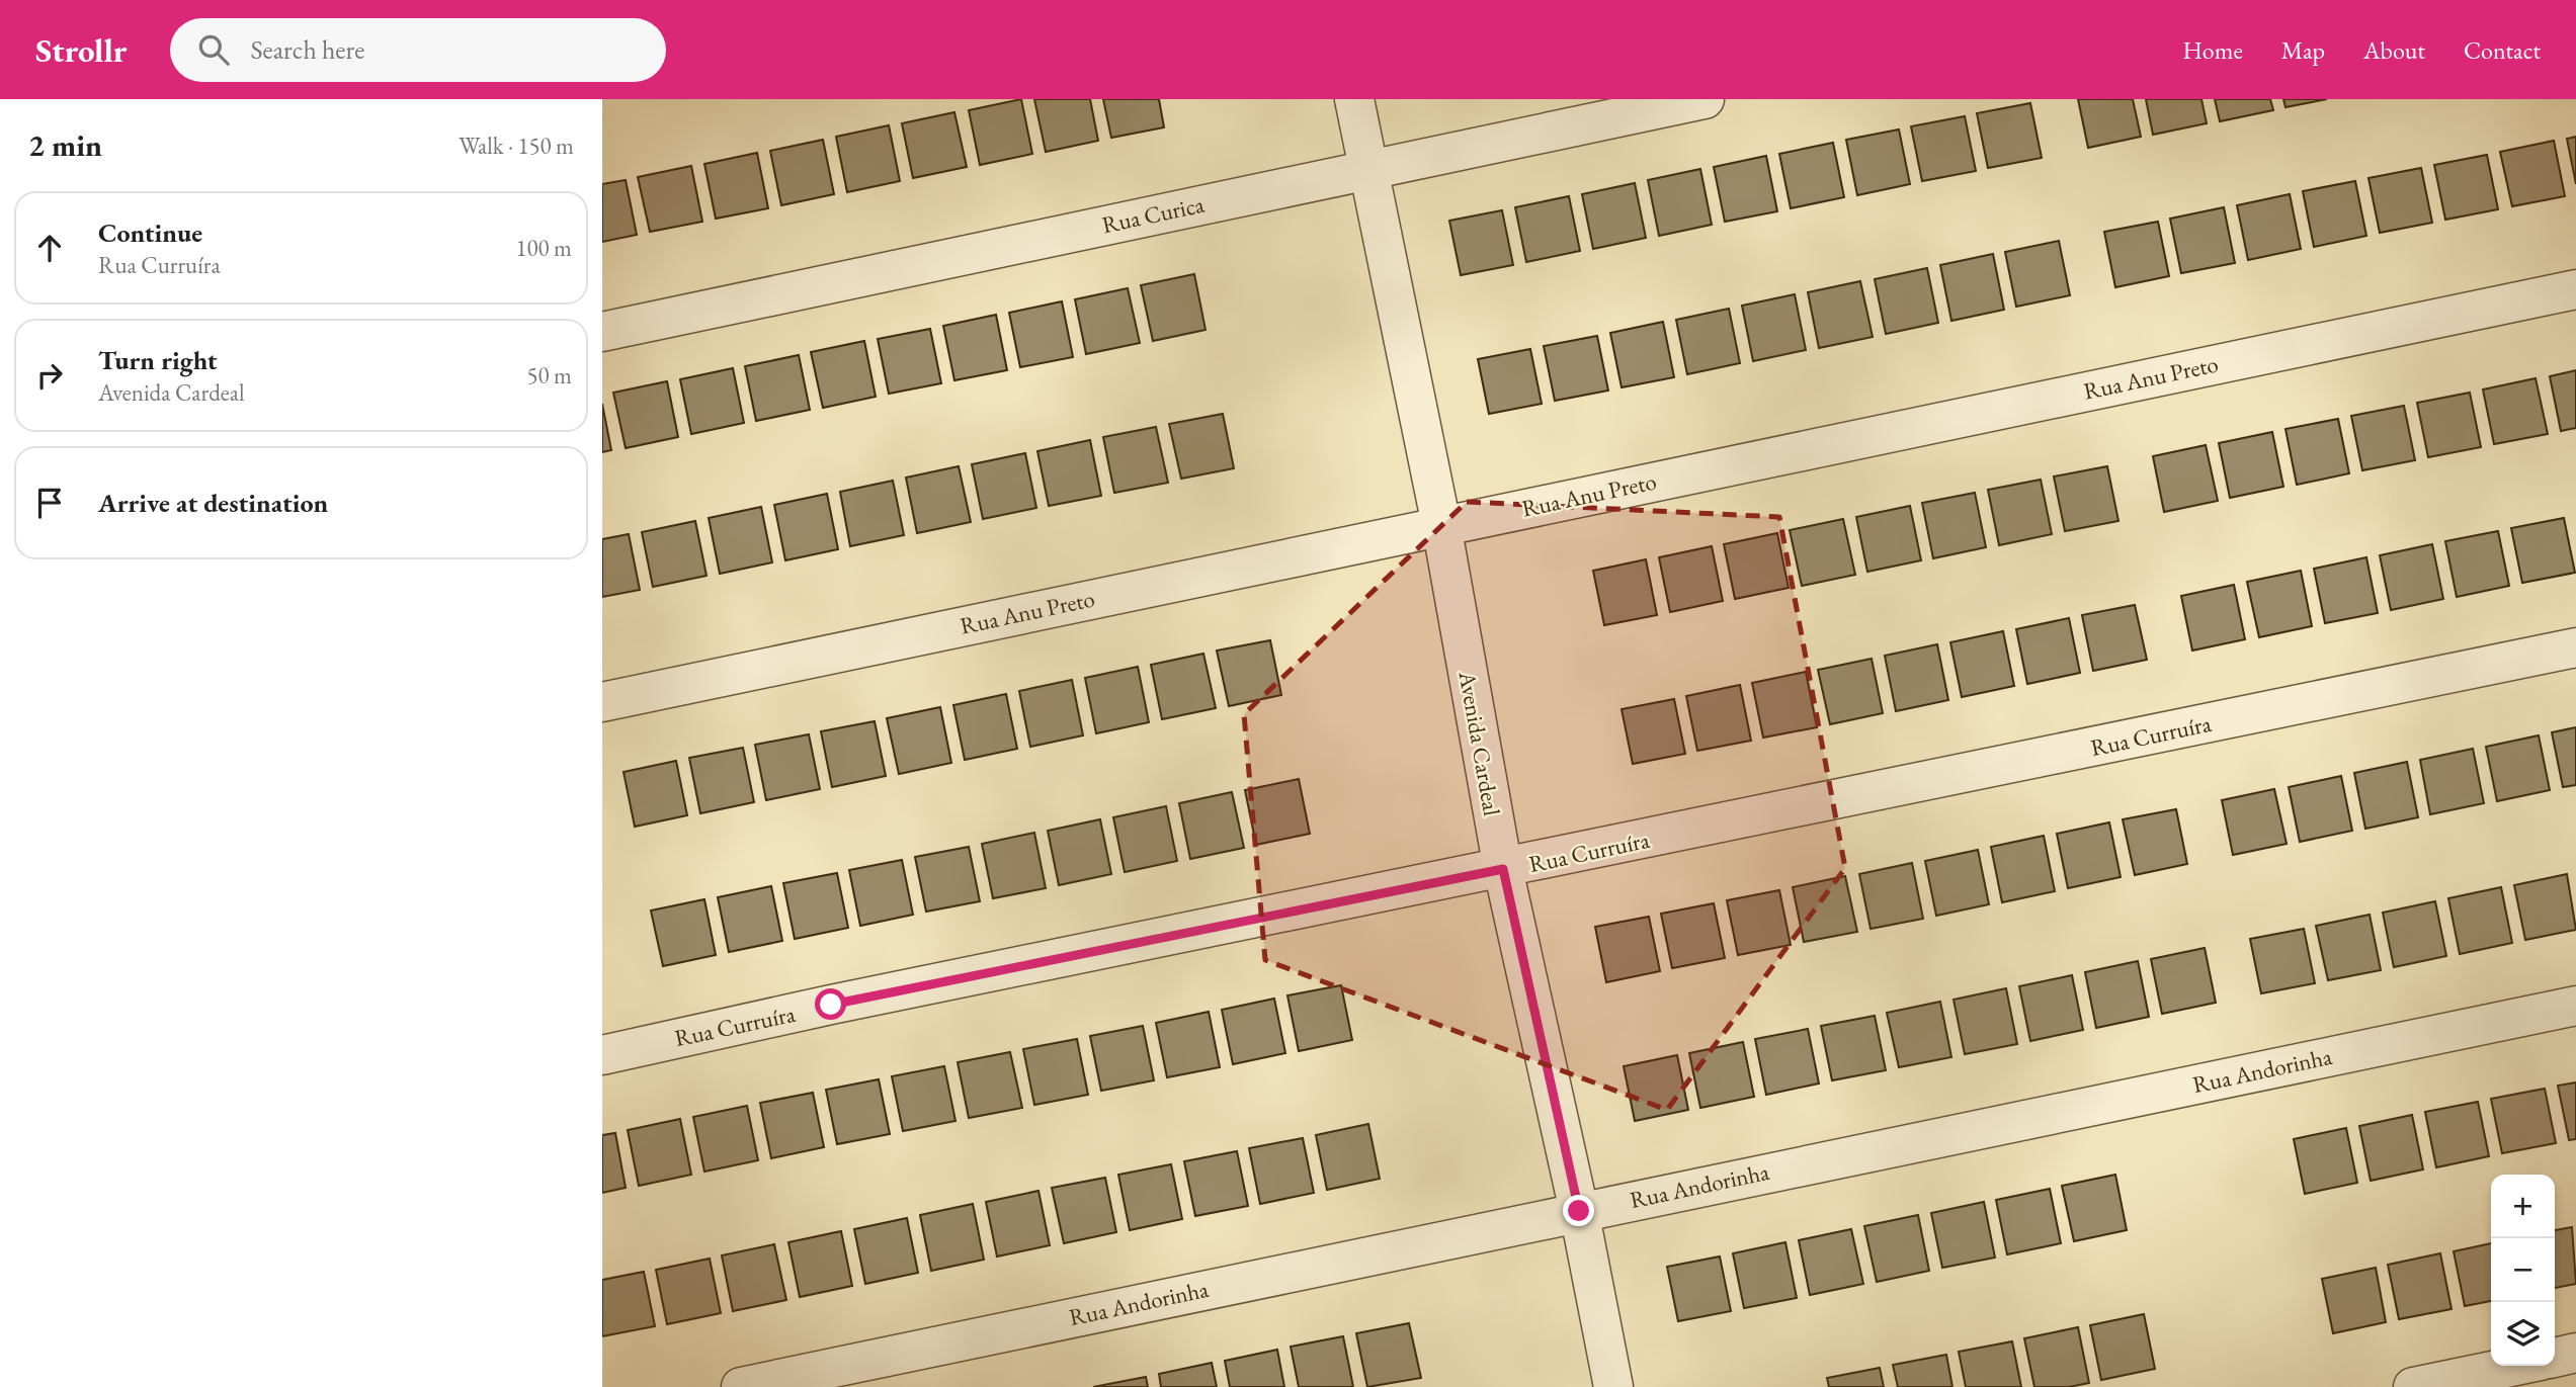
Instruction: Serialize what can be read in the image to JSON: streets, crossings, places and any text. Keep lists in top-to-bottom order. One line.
{"streets":{"street":["Rua Curica","Rua Anu Preto","Rua Curruíra","Avenida Cardeal","Rua Andorinha"]},"crossings":[["Rua Curica","Avenida Cardeal"],["Rua Anu Preto","Avenida Cardeal"],["Rua Curruíra","Avenida Cardeal"],["Avenida Cardeal","Rua Andorinha"]],"page":{"header":"Strollr","search":"Search here","nav":["Home","Map","About","Contact"],"heading":["2 min","Walk · 150 m"],"list":[["Continue","Rua Curruíra","100 m"],["Turn right","Avenida Cardeal","50 m"],"Arrive at destination"],"map_buttons":["+","−"]}}
